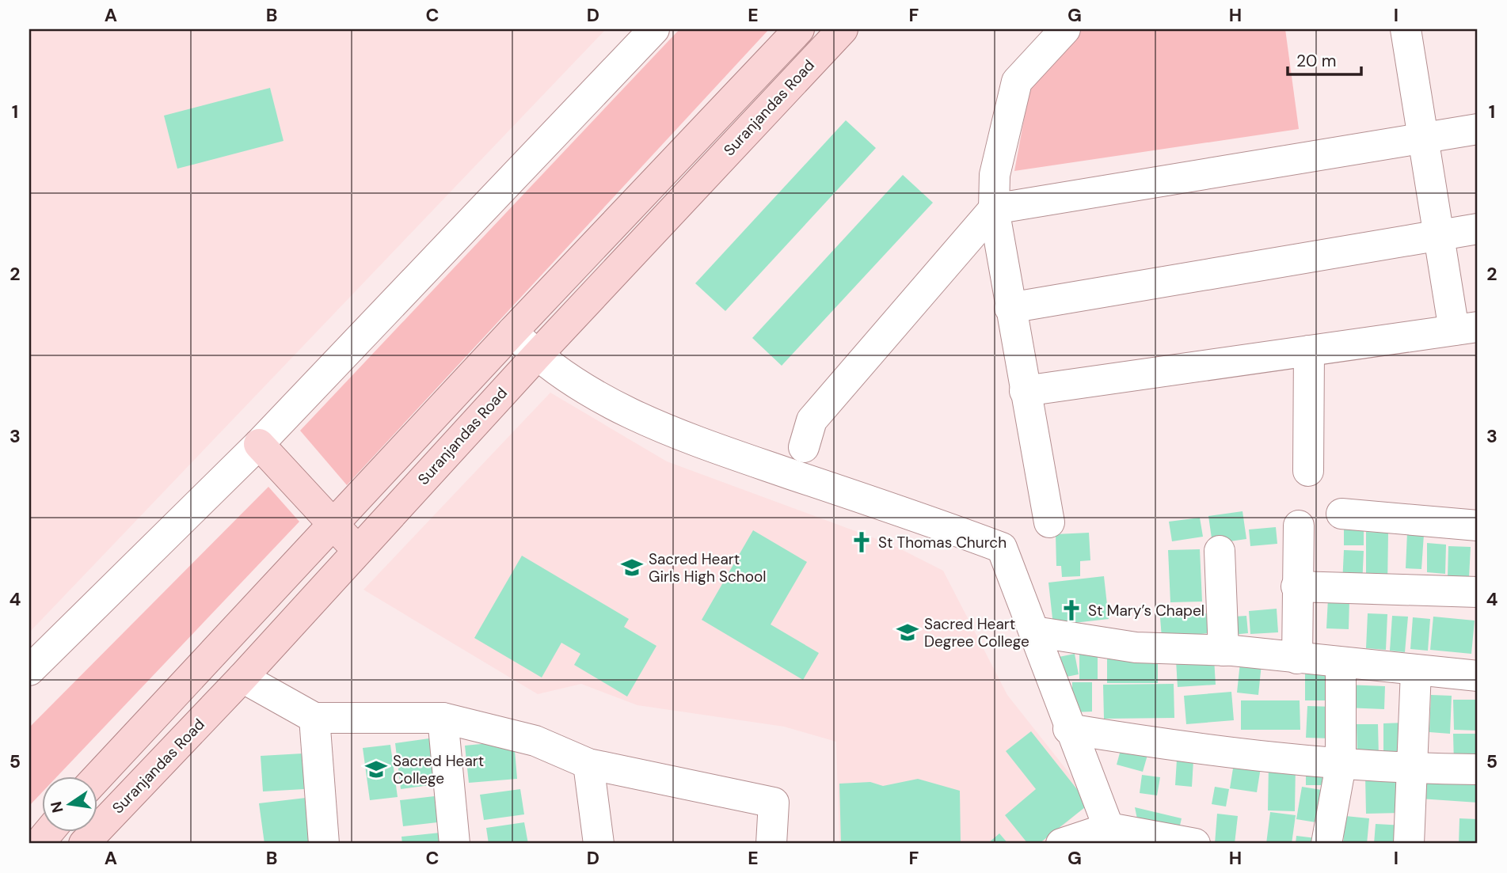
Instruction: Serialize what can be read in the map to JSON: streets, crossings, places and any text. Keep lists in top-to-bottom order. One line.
{"streets":{"main road":["Suranjandas Road"]},"places":{"church":["St Thomas Church","St Mary’s Chapel"],"school or university":["Sacred Heart Girls High School","Sacred Heart Degree College","Sacred Heart College"]},"scale_bar":"20 m","north":"left","grid":{"columns":["A","B","C","D","E","F","G","H","I"],"rows":["1","2","3","4","5"]}}
